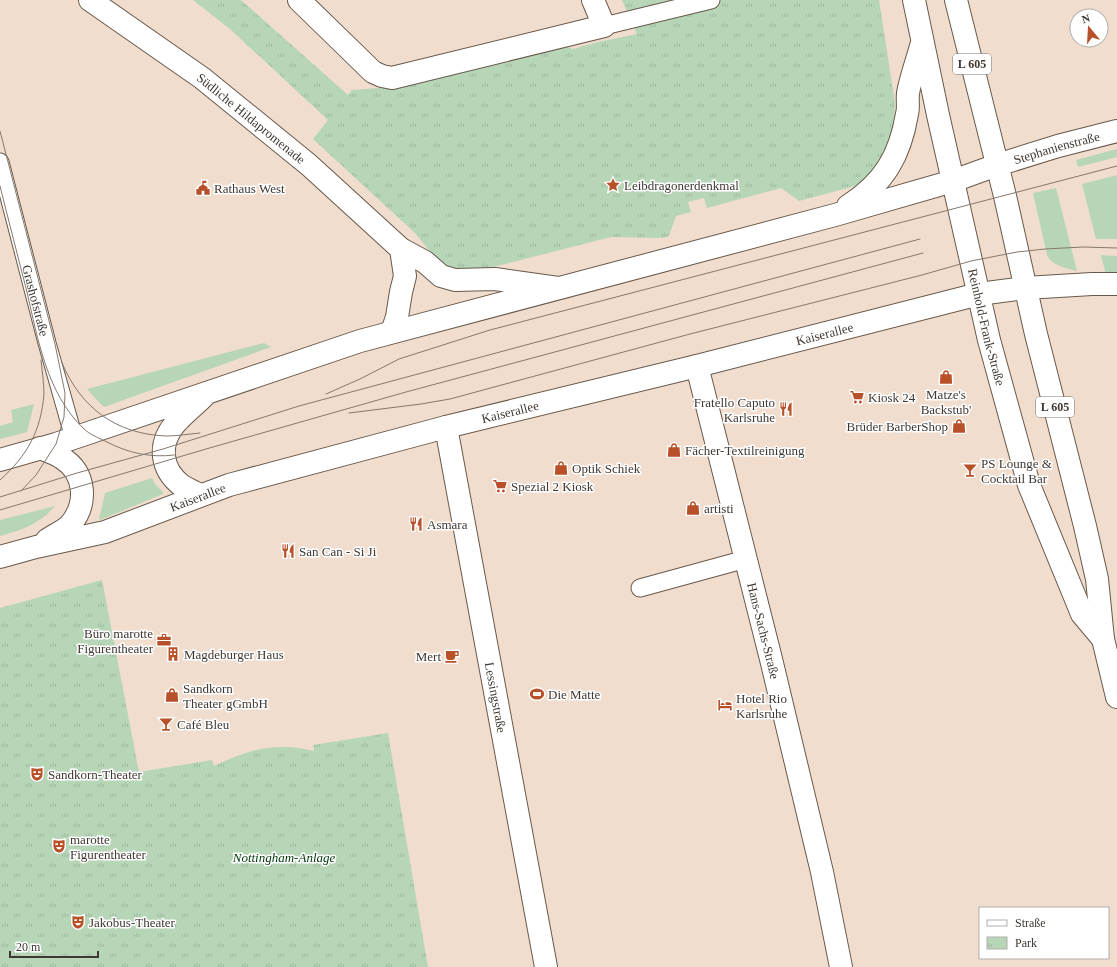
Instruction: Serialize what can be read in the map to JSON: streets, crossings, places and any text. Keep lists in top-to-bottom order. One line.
{"streets":{"main road":["L 605","Südliche Hildapromenade","Stephanienstraße","Reinhold-Frank-Straße","Kaiserallee","Hans-Sachs-Straße","Lessingstraße"],"lane":["Grashofstraße"]},"crossings":[["Stephanienstraße","Reinhold-Frank-Straße"],["Reinhold-Frank-Straße","Kaiserallee"],["Kaiserallee","Hans-Sachs-Straße"],["Kaiserallee","Lessingstraße"]],"parks":["Nottingham-Anlage"],"places":{"place":["Leibdragonerdenkmal"],"public building":["Rathaus West"],"shop":["Matze's Backstub'","Brüder BarberShop","Fächer-Textilreinigung","Optik Schiek","artisti","Sandkorn Theater gGmbH"],"supermarket":["Kiosk 24","Spezial 2 Kiosk"],"restaurant":["Fratello Caputo Karlsruhe","Asmara","San Can - Si Ji"],"bar":["PS Lounge & Cocktail Bar","Café Bleu"],"office":["Büro marotte Figurentheater"],"building":["Magdeburger Haus"],"cafe":["Mert"],"sports":["Die Matte"],"hotel":["Hotel Rio Karlsruhe"],"theatre":["Sandkorn-Theater","marotte Figurentheater","Jakobus-Theater"]},"legend":["Straße","Park"],"scale_bar":"20 m","north":"top"}
